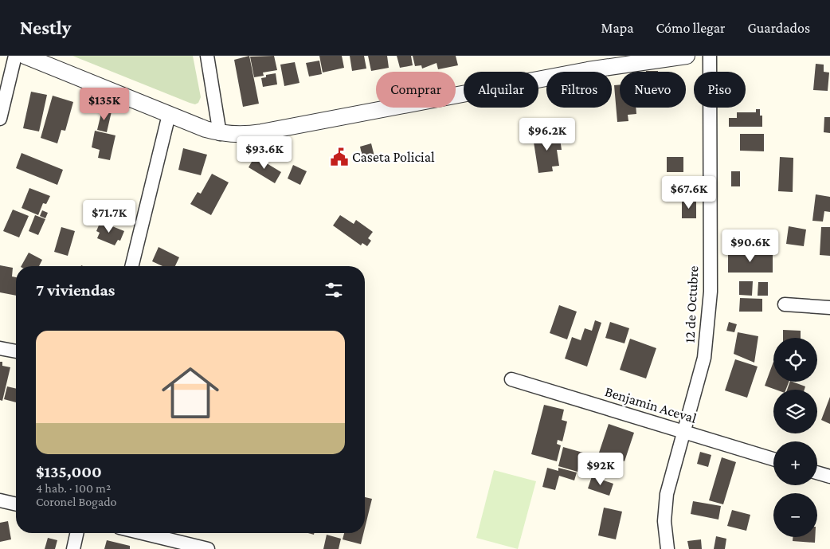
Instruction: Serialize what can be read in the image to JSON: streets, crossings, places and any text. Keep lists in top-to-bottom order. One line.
{"streets":{"street":["12 de Octubre","Benjamin Aceval"]},"crossings":[["12 de Octubre","Benjamin Aceval"]],"places":{"public building":["Caseta Policial"]},"page":{"header":"Nestly","nav":["Mapa","Cómo llegar","Guardados"],"chip":["Comprar","Alquilar","Filtros","Nuevo","Piso"],"price":["$135K","$96.2K","$93.6K","$67.6K","$71.7K","$90.6K","$92K"],"heading":"7 viviendas","list":[{"name":"$135,000","note":"4 hab. · 100 m² · Coronel Bogado"}],"map_buttons":["+","−"]}}
